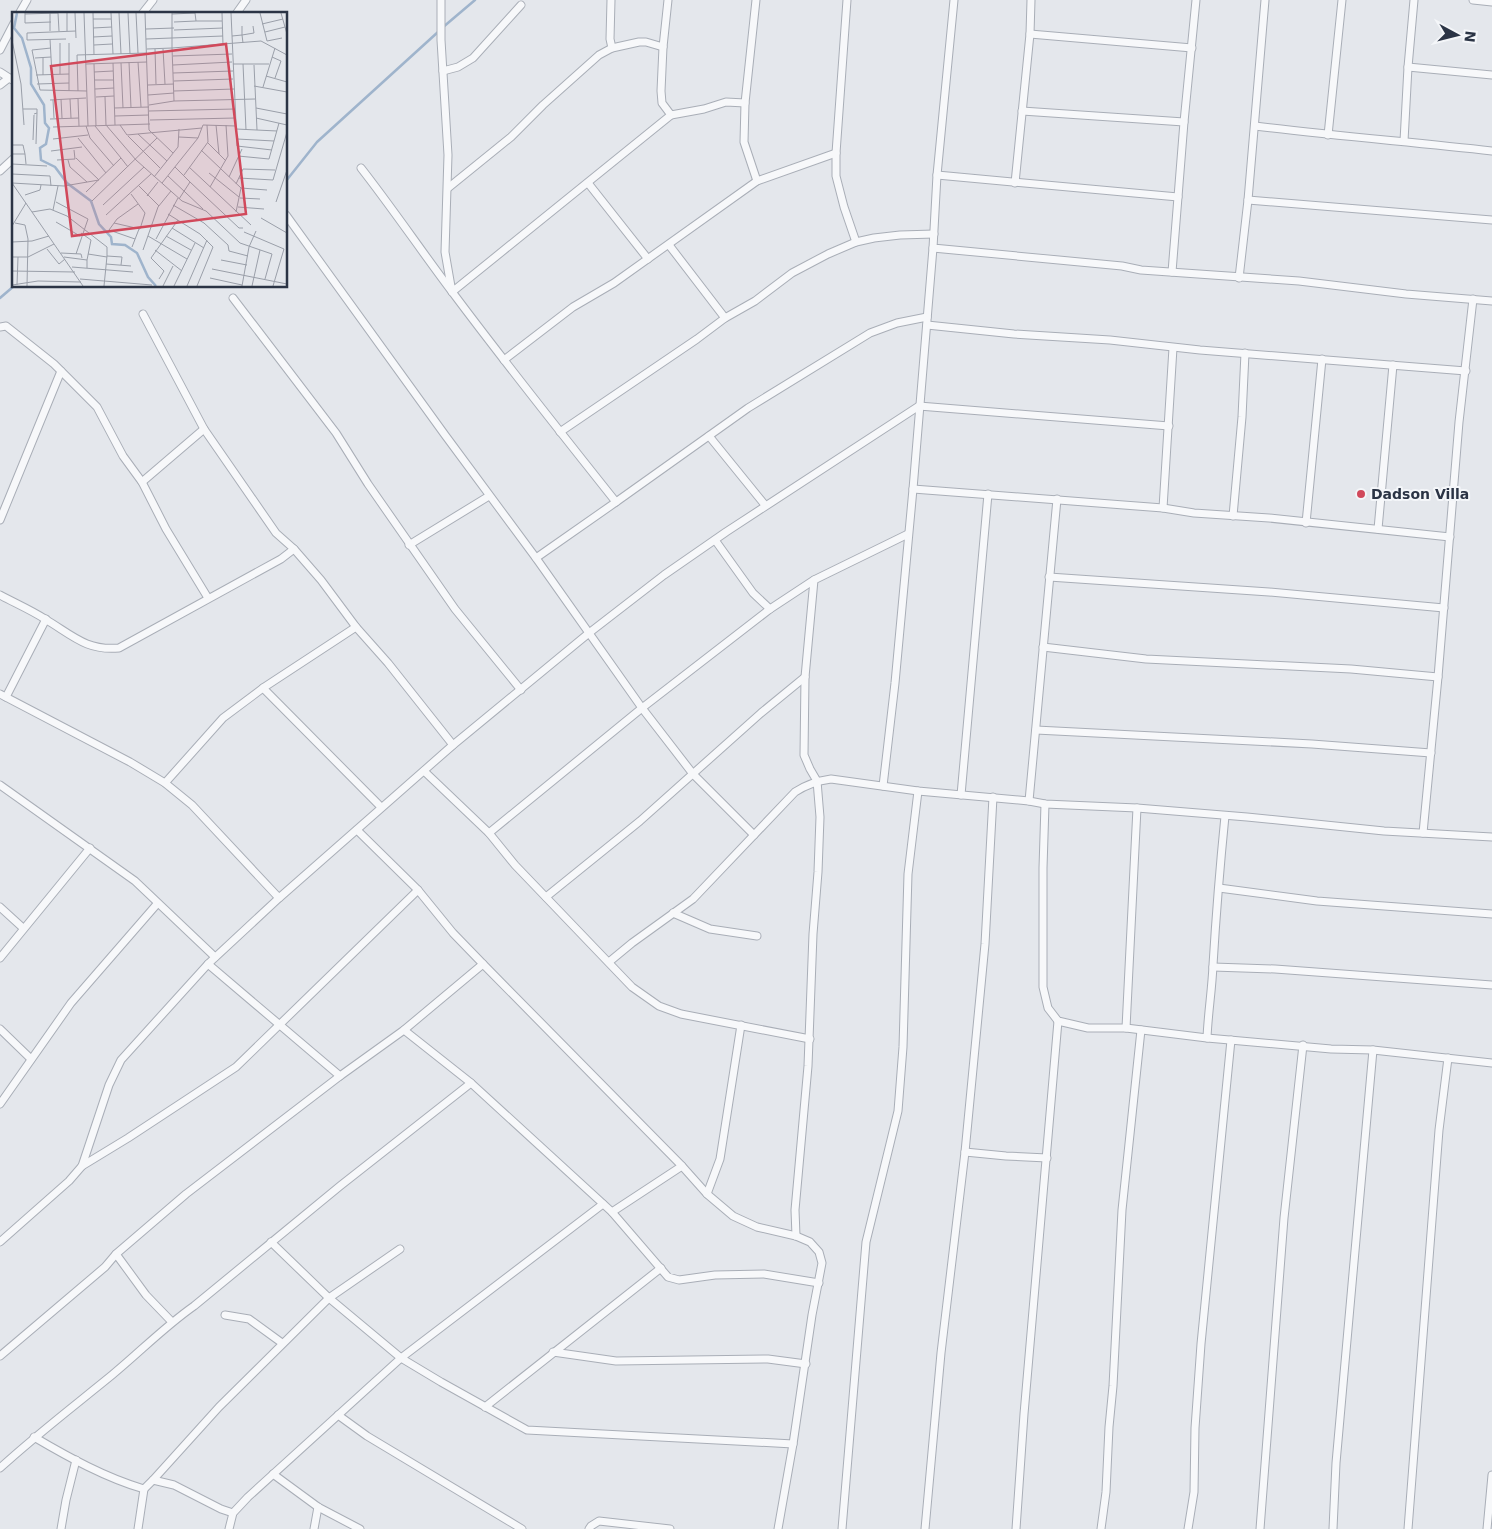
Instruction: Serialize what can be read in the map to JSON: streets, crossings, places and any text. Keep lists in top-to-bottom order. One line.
{"places":["Dadson Villa"],"north":"right"}
